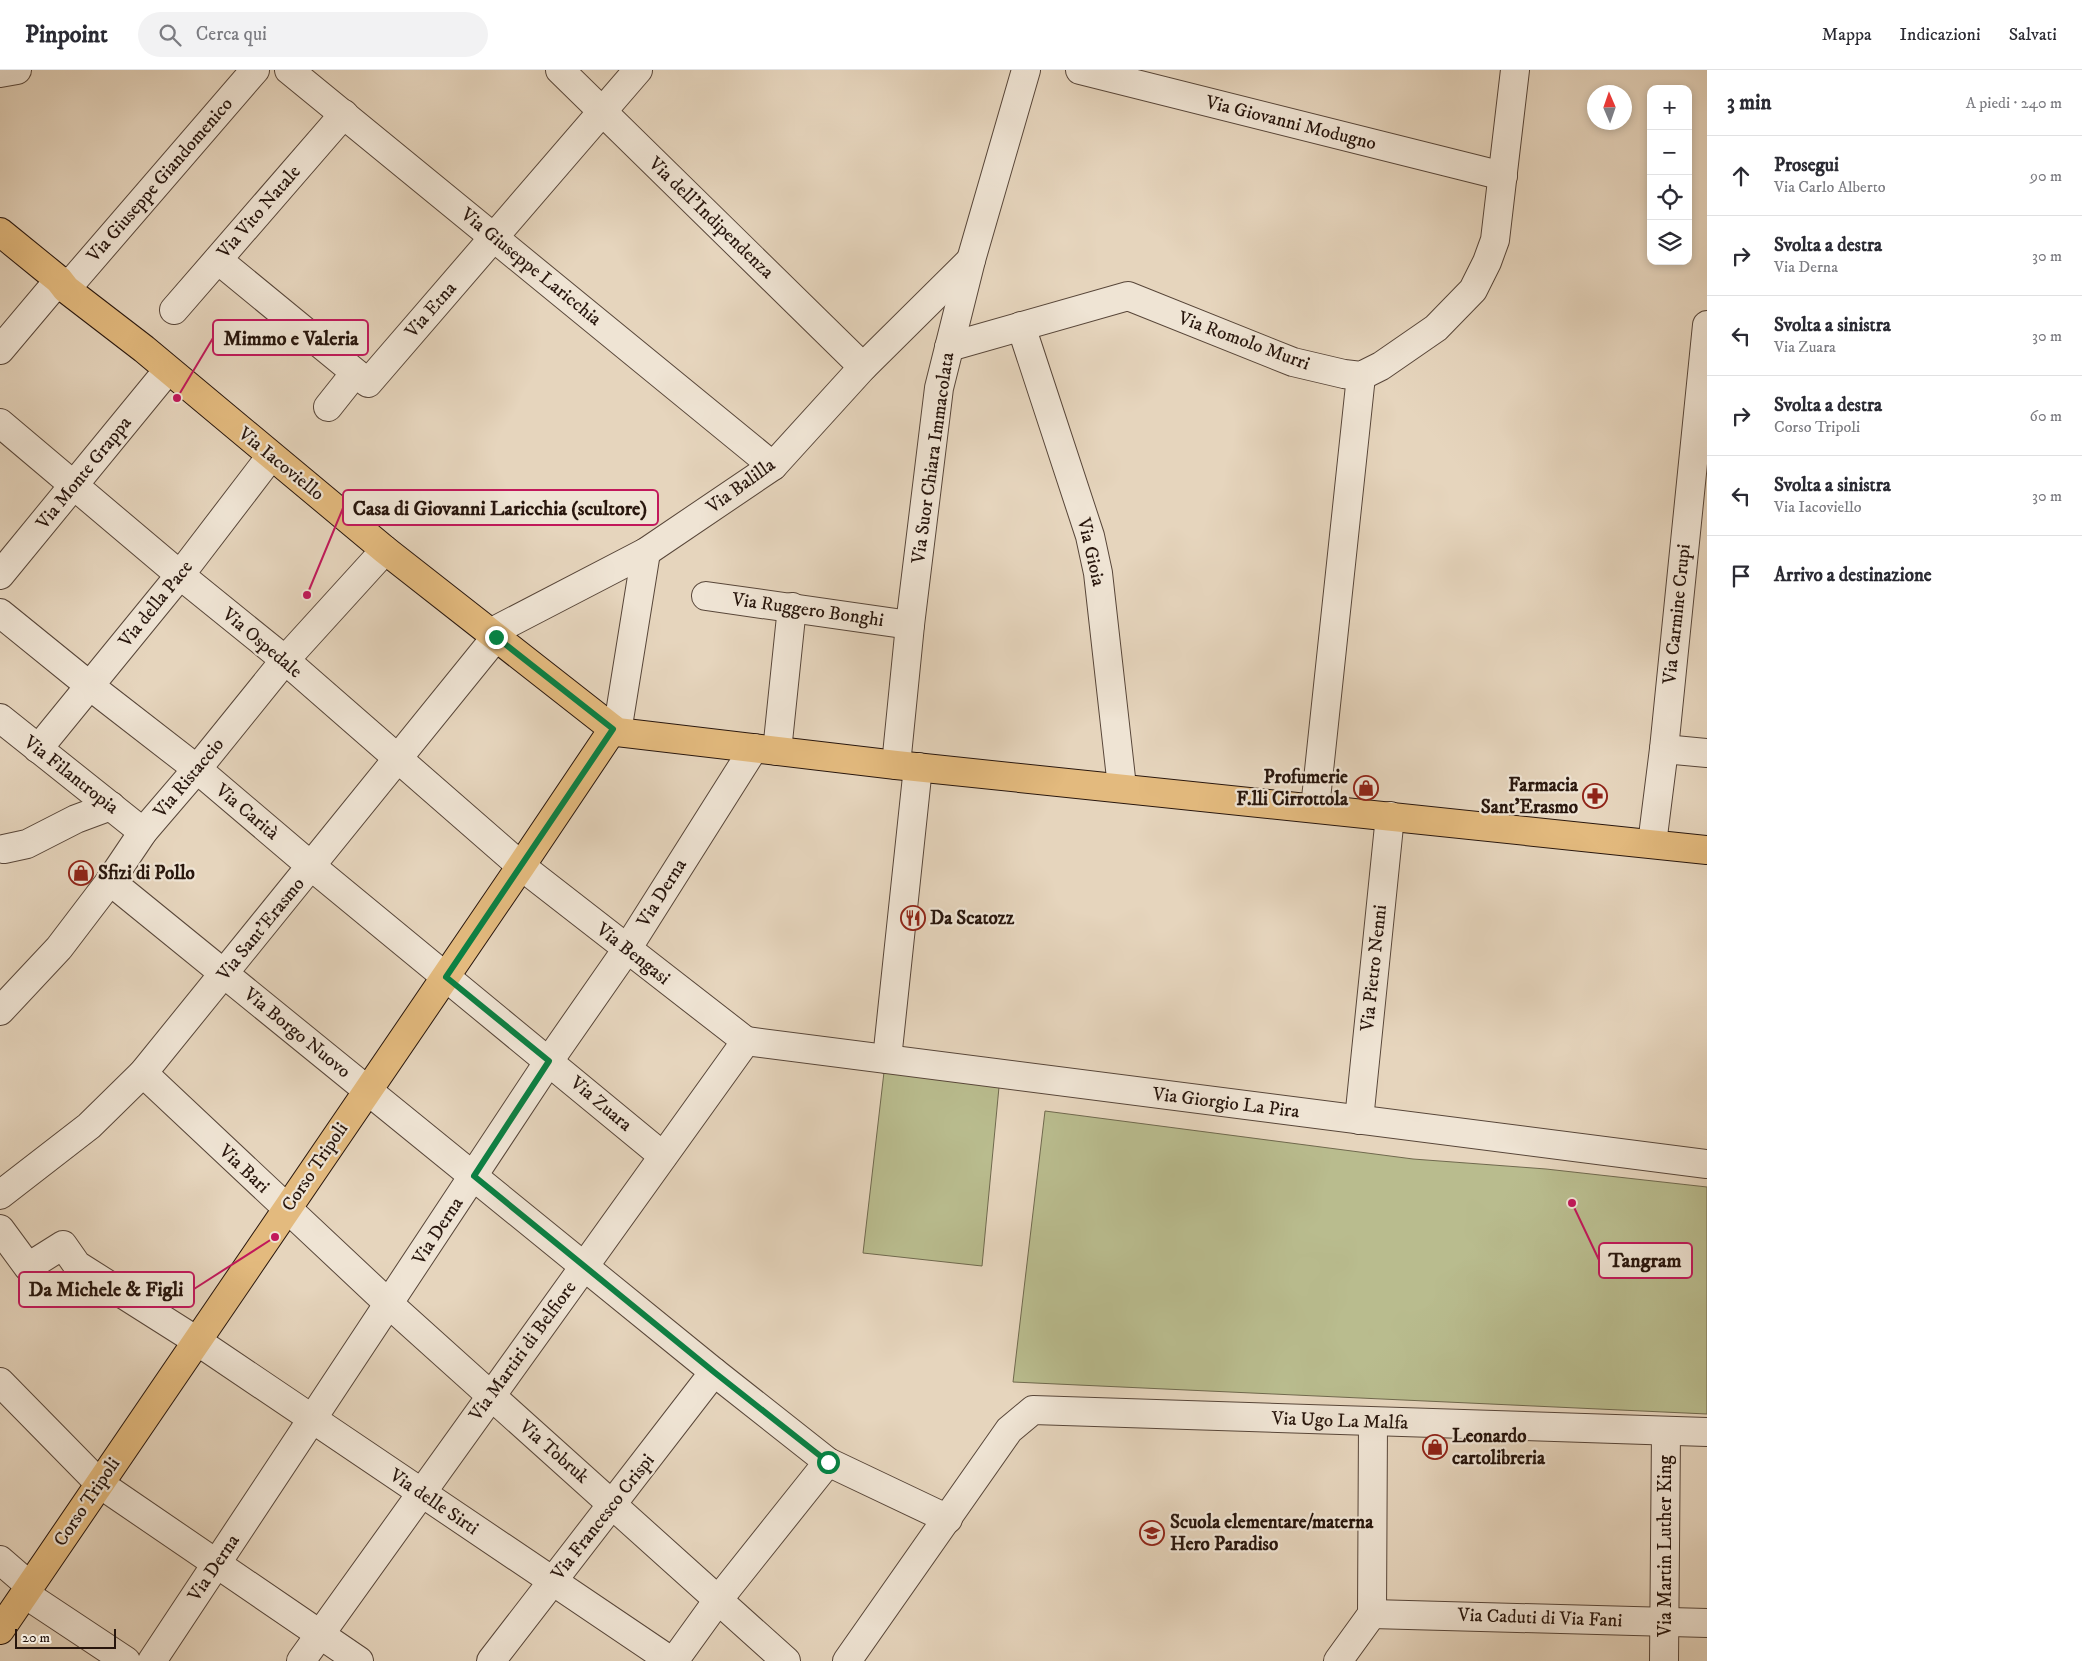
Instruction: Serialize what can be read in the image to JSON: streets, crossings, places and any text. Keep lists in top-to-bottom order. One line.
{"streets":{"main road":["Via Iacoviello","Corso Tripoli"],"street":["Via Giovanni Modugno","Via Giuseppe Giandomenico","Via Vito Natale","Via dell'Indipendenza","Via Giuseppe Laricchia","Via Etna","Via Romolo Murri","Via Suor Chiara Immacolata","Via Monte Grappa","Via Balilla","Via Gioia","Via della Pace","Via Ruggero Bonghi","Via Carmine Crupi","Via Ospedale","Via Filantropia","Via Ristaccio","Via Carità","Via Derna","Via Sant'Erasmo","Via Bengasi","Via Pietro Nenni","Via Borgo Nuovo","Via Giorgio La Pira","Via Zuara","Via Bari","Via Martiri di Belfiore","Via Ugo La Malfa","Via Tobruk","Via delle Sirti","Via Francesco Crispi","Via Martin Luther King","Via Caduti di Via Fani"]},"crossings":[["Via Giuseppe Giandomenico","Via Iacoviello"],["Via Vito Natale","Via Giuseppe Laricchia"],["Via dell'Indipendenza","Via Etna"],["Via dell'Indipendenza","Via Balilla"],["Via Giuseppe Laricchia","Via Etna"],["Via Giuseppe Laricchia","Via Balilla"],["Via Romolo Murri","Via Suor Chiara Immacolata"],["Via Romolo Murri","Via Gioia"],["Via Suor Chiara Immacolata","Via Balilla"],["Via Suor Chiara Immacolata","Via Ruggero Bonghi"],["Via Suor Chiara Immacolata","Via Giorgio La Pira"],["Via Iacoviello","Via Monte Grappa"],["Via Iacoviello","Via Balilla"],["Via Iacoviello","Via della Pace"],["Via Iacoviello","Via Ristaccio"],["Via Iacoviello","Via Sant'Erasmo"],["Via Iacoviello","Corso Tripoli"],["Via Monte Grappa","Via Ospedale"],["Via Balilla","Via Sant'Erasmo"],["Via della Pace","Via Ospedale"],["Via della Pace","Via Filantropia"],["Via della Pace","Via Carità"],["Via Ospedale","Via Ristaccio"],["Via Ospedale","Via Sant'Erasmo"],["Via Ospedale","Via Bengasi"],["Via Ospedale","Corso Tripoli"],["Via Filantropia","Via Ristaccio"],["Via Ristaccio","Via Carità"],["Via Ristaccio","Via Borgo Nuovo"],["Via Carità","Via Sant'Erasmo"],["Via Carità","Via Zuara"],["Via Carità","Corso Tripoli"],["Via Derna","Via Bengasi"],["Via Derna","Via Borgo Nuovo"],["Via Derna","Via Zuara"],["Via Derna","Via Bari"],["Via Derna","Via Tobruk"],["Via Derna","Via delle Sirti"],["Via Sant'Erasmo","Via Borgo Nuovo"],["Via Sant'Erasmo","Via Bari"],["Via Bengasi","Via Giorgio La Pira"],["Via Bengasi","Corso Tripoli"],["Via Bengasi","Via Martiri di Belfiore"],["Via Pietro Nenni","Via Giorgio La Pira"],["Via Borgo Nuovo","Corso Tripoli"],["Via Borgo Nuovo","Via Martiri di Belfiore"],["Via Borgo Nuovo","Via Ugo La Malfa"],["Via Borgo Nuovo","Via Francesco Crispi"],["Via Giorgio La Pira","Via Martiri di Belfiore"],["Via Zuara","Corso Tripoli"],["Via Zuara","Via Martiri di Belfiore"],["Corso Tripoli","Via Bari"],["Corso Tripoli","Via delle Sirti"],["Via Bari","Via Tobruk"],["Via Martiri di Belfiore","Via Tobruk"],["Via Martiri di Belfiore","Via delle Sirti"],["Via Ugo La Malfa","Via Martin Luther King"],["Via Tobruk","Via Francesco Crispi"],["Via delle Sirti","Via Francesco Crispi"],["Via Martin Luther King","Via Caduti di Via Fani"]],"places":{"other":["Mimmo e Valeria","Casa di Giovanni Laricchia (scultore)","Tangram","Da Michele & Figli"],"shop":["Profumerie F.lli Cirrottola","Sfizi di Pollo","Leonardo cartolibreria"],"pharmacy":["Farmacia Sant'Erasmo"],"restaurant":["Da Scatozz"],"school or university":["Scuola elementare/materna Hero Paradiso"]},"scale_bar":"20 m","north":"top","page":{"header":"Pinpoint","search":"Cerca qui","nav":["Mappa","Indicazioni","Salvati"],"heading":["3 min","A piedi · 240 m"],"map_buttons":["+","−"],"list":[["Prosegui","Via Carlo Alberto","90 m"],["Svolta a destra","Via Derna","30 m"],["Svolta a sinistra","Via Zuara","30 m"],["Svolta a destra","Corso Tripoli","60 m"],["Svolta a sinistra","Via Iacoviello","30 m"],"Arrivo a destinazione"],"scale":"20 m"}}
